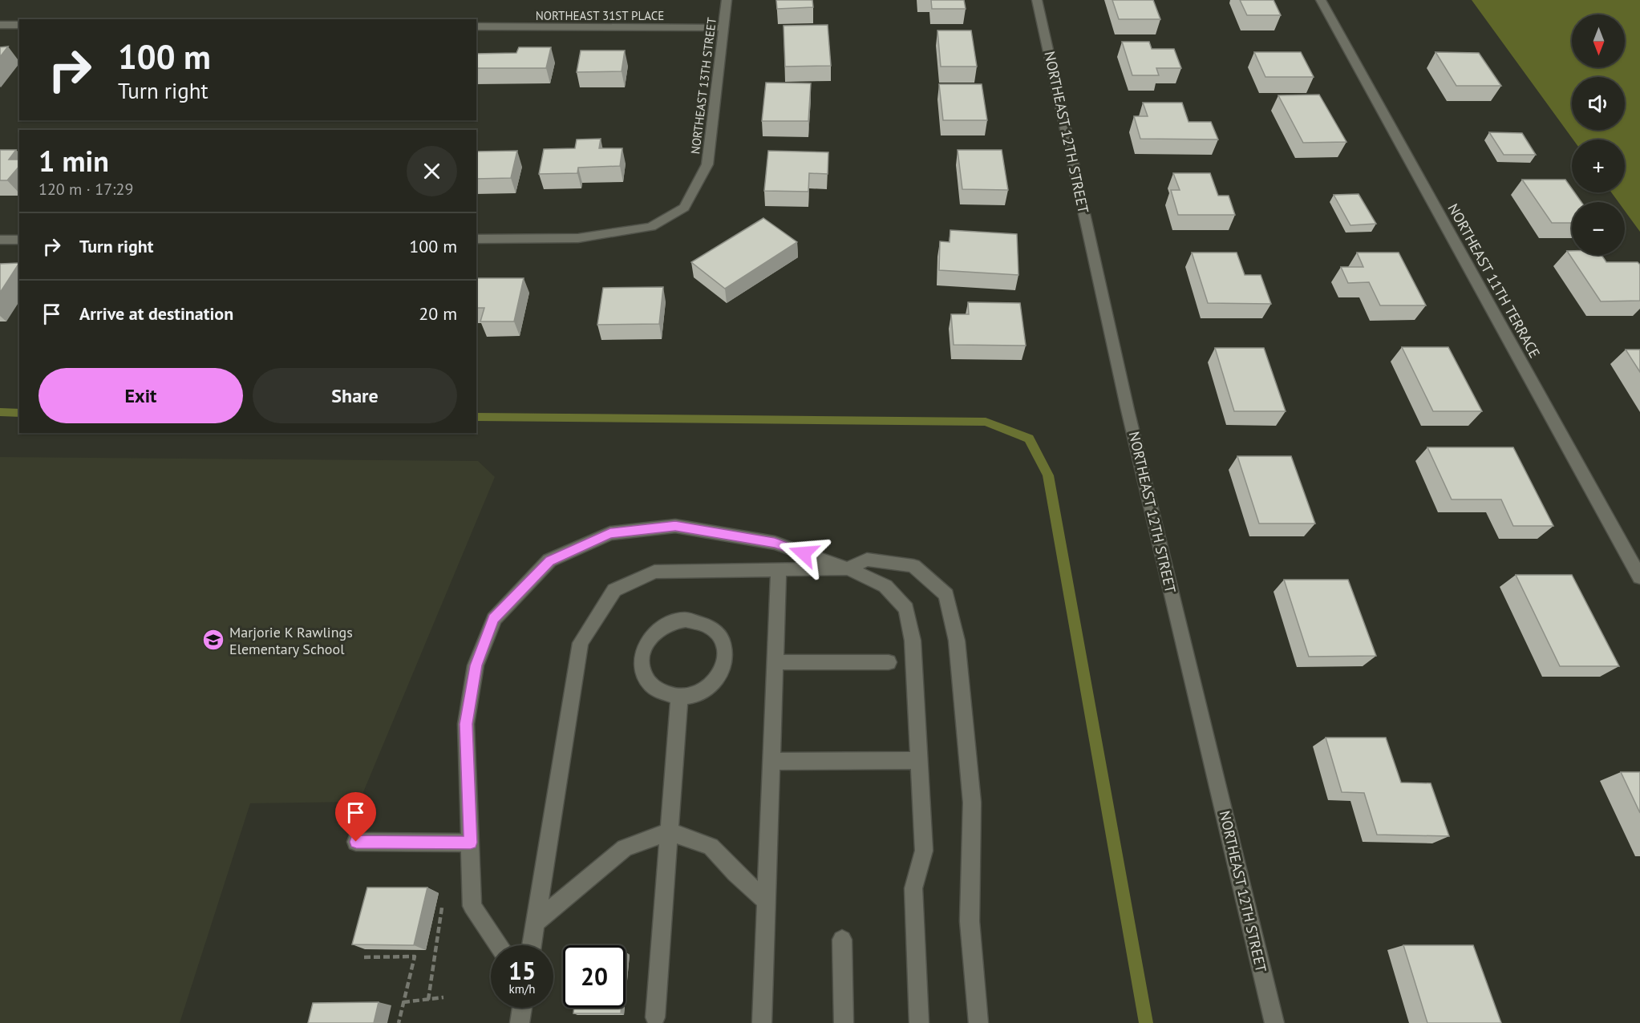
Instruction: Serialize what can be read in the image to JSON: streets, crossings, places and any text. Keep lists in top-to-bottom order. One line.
{"streets":{"street":["NORTHEAST 31ST PLACE","NORTHEAST 13TH STREET","NORTHEAST 12TH STREET","NORTHEAST 11TH TERRACE"]},"crossings":[["NORTHEAST 31ST PLACE","NORTHEAST 13TH STREET"]],"places":{"school or university":["Marjorie K Rawlings Elementary School"]},"north":"bottom","page":{"map_buttons":["+","−"],"turn":["100 m","Turn right"],"heading":["1 min","120 m · 17:29"],"list":[{"name":"Turn right","value":"100 m"},{"name":"Arrive at destination","value":"20 m"}],"buttons":["Exit","Share"],"speed":"15 km/h","limit":"20"}}
